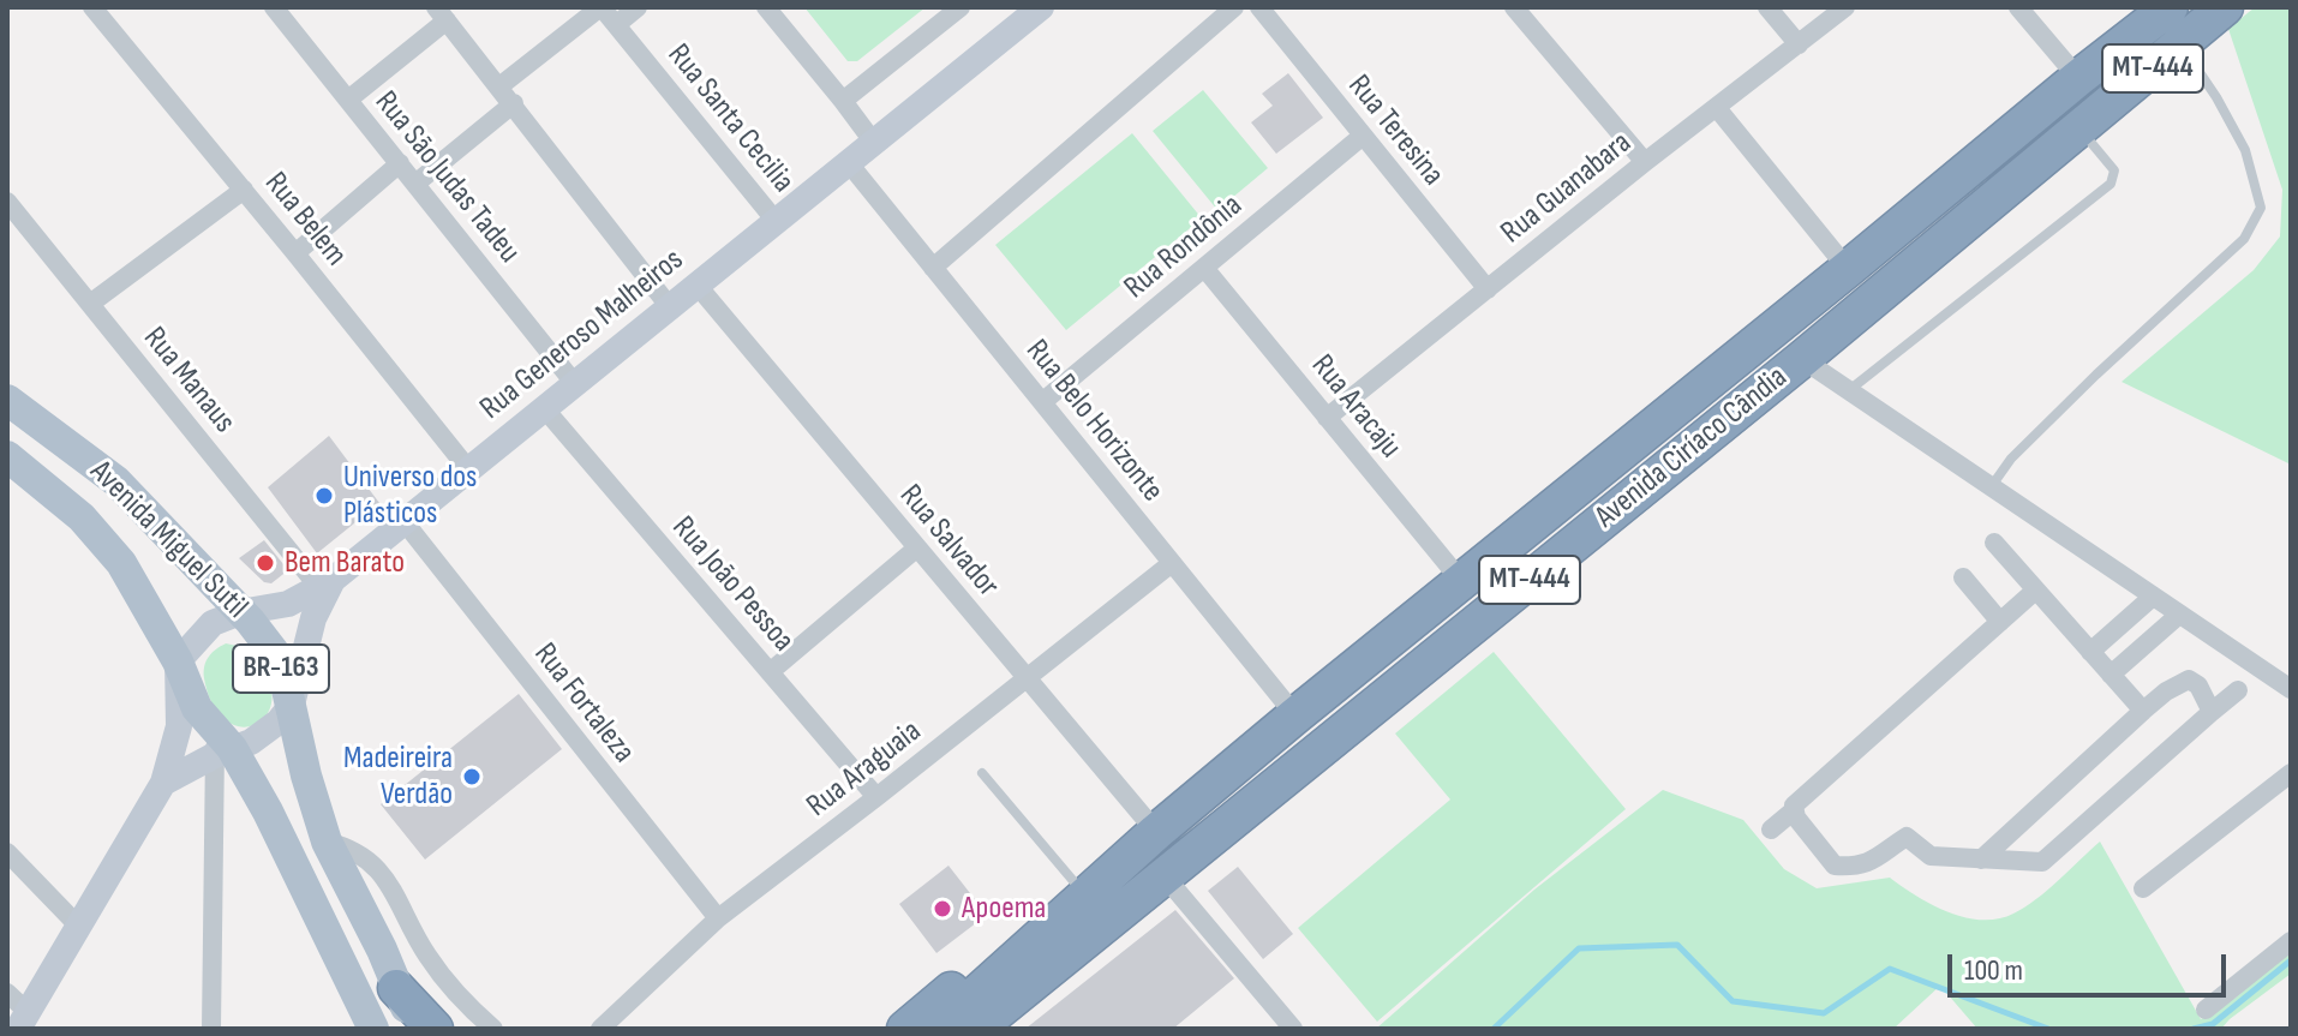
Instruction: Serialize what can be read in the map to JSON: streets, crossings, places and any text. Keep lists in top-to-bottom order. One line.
{"streets":{"highway":["MT-444","Avenida Ciríaco Cândia"],"main road":["Avenida Miguel Sutil","BR-163"],"street":["Rua Santa Cecilia","Rua Teresina","Rua São Judas Tadeu","Rua Guanabara","Rua Belem","Rua Rondônia","Rua Generoso Malheiros","Rua Manaus","Rua Aracaju","Rua Belo Horizonte","Rua Salvador","Rua João Pessoa","Rua Fortaleza","Rua Araguaia"]},"crossings":[["MT-444","Avenida Ciríaco Cândia"],["Rua Santa Cecilia","Rua Generoso Malheiros"],["Rua Teresina","Rua Guanabara"],["Rua Teresina","Rua Rondônia"],["Rua São Judas Tadeu","Rua Generoso Malheiros"],["Rua Guanabara","Rua Aracaju"],["Rua Belem","Rua Generoso Malheiros"],["Rua Rondônia","Rua Aracaju"],["Rua Rondônia","Rua Belo Horizonte"],["Rua Generoso Malheiros","Rua Manaus"],["Rua Generoso Malheiros","Rua Belo Horizonte"],["Rua Generoso Malheiros","Rua Salvador"],["Rua Generoso Malheiros","Rua João Pessoa"],["Rua Generoso Malheiros","Rua Fortaleza"],["Rua Aracaju","Avenida Ciríaco Cândia"],["Rua Belo Horizonte","Avenida Ciríaco Cândia"],["Rua Belo Horizonte","Rua Araguaia"],["Avenida Ciríaco Cândia","Rua Salvador"],["Rua Salvador","Rua Araguaia"],["Rua João Pessoa","Rua Araguaia"],["Rua Fortaleza","Rua Araguaia"]],"places":["Universo dos Plásticos","Bem Barato","Madeireira Verdão","Apoema"],"scale_bar":"100 m"}
